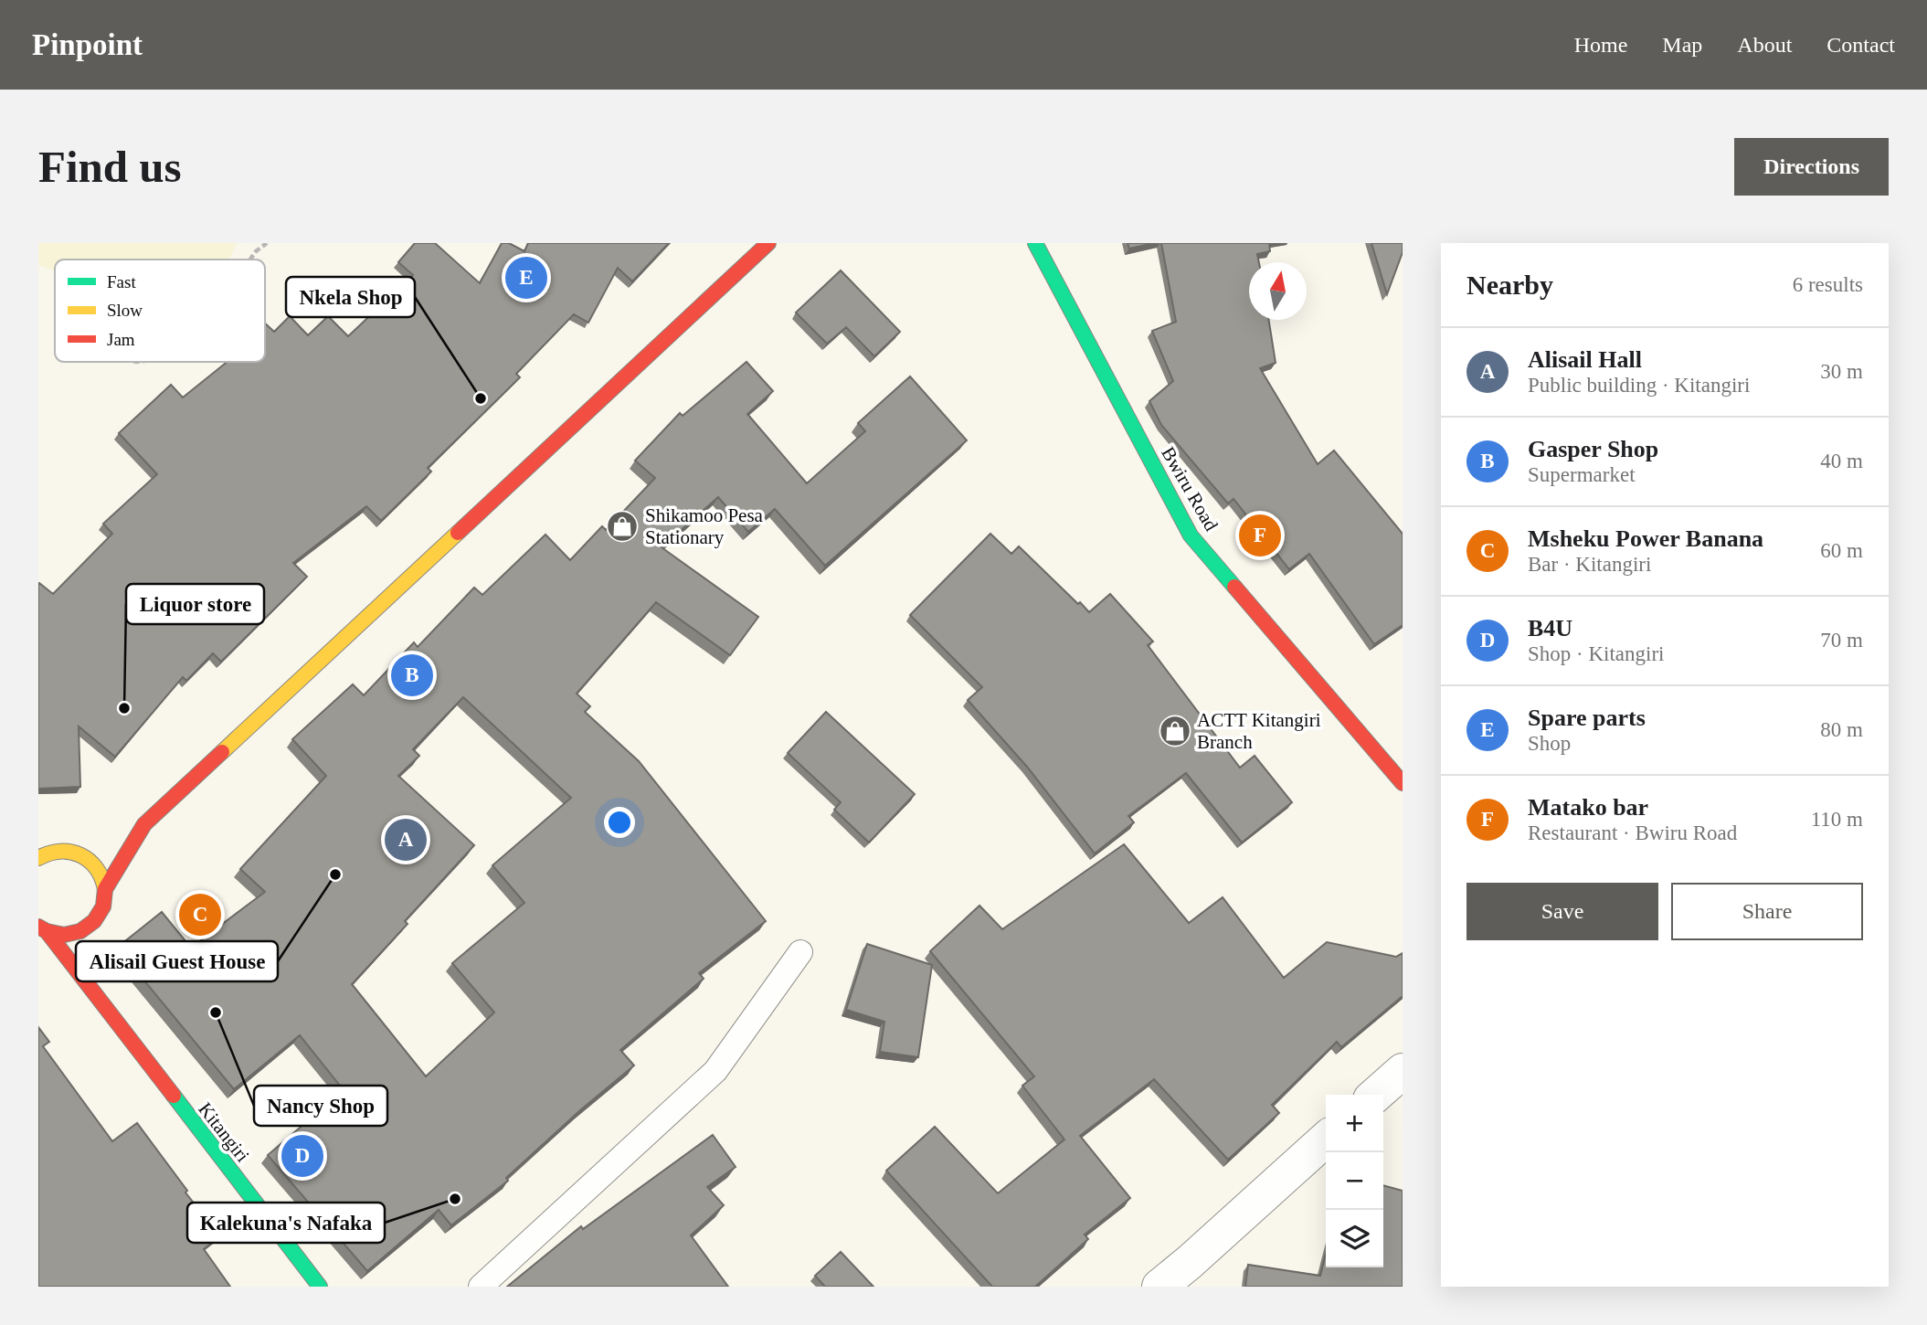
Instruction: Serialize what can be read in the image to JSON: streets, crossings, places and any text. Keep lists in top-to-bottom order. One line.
{"streets":{"main road":["Bwiru Road","Kitangiri"]},"places":{"other":["Nkela Shop","Liquor store","Alisail Guest House","Nancy Shop","Kalekuna's Nafaka"],"shop":["Shikamoo Pesa Stationary","ACTT Kitangiri Branch"]},"legend":["Fast","Slow","Jam"],"north":"top","page":{"header":"Pinpoint","nav":["Home","Map","About","Contact"],"buttons":["Directions",["Save","Share"]],"title":"Find us","heading":["Nearby","6 results"],"pins":["E","F","B","A","C","D"],"list":[{"mark":"A","name":"Alisail Hall","note":"Public building · Kitangiri","value":"30 m"},{"mark":"B","name":"Gasper Shop","note":"Supermarket","value":"40 m"},{"mark":"C","name":"Msheku Power Banana","note":"Bar · Kitangiri","value":"60 m"},{"mark":"D","name":"B4U","note":"Shop · Kitangiri","value":"70 m"},{"mark":"E","name":"Spare parts","note":"Shop","value":"80 m"},{"mark":"F","name":"Matako bar","note":"Restaurant · Bwiru Road","value":"110 m"}],"map_buttons":["+","−"]}}
